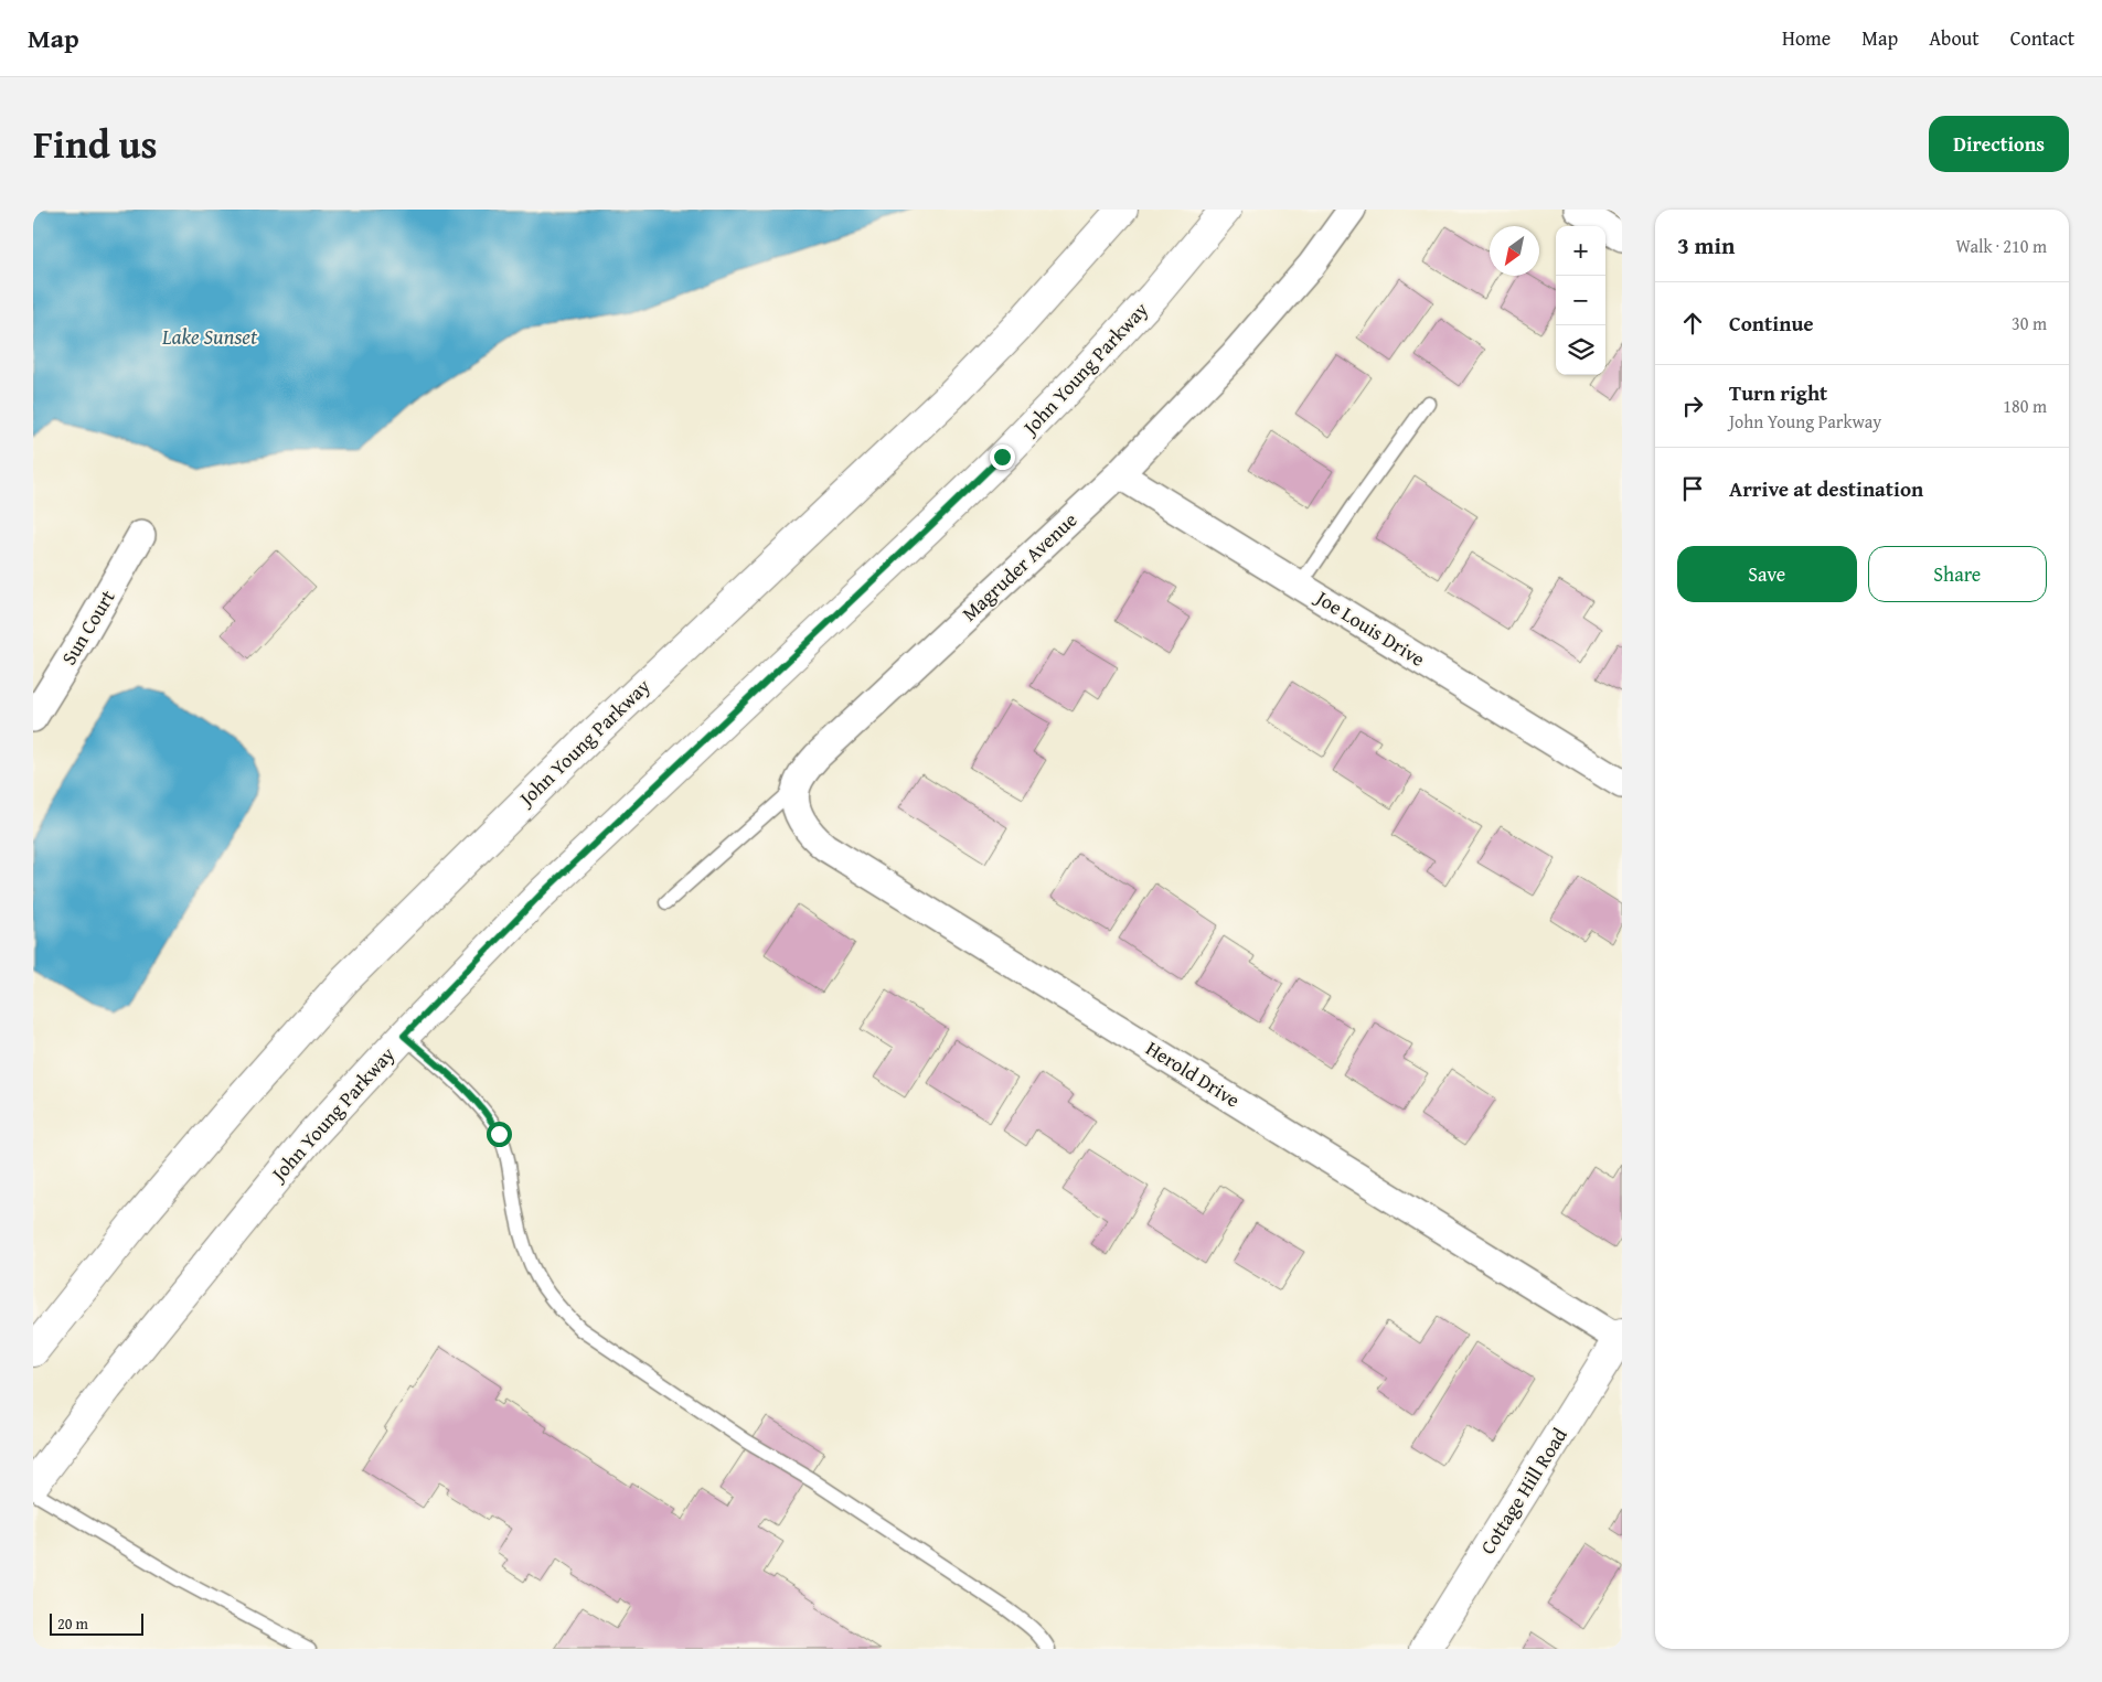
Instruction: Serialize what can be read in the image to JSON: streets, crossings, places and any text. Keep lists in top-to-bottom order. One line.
{"streets":{"main road":["John Young Parkway","Cottage Hill Road"],"street":["Magruder Avenue","Sun Court","Joe Louis Drive","Herold Drive"]},"crossings":[["Magruder Avenue","Joe Louis Drive"],["Magruder Avenue","Herold Drive"],["Herold Drive","Cottage Hill Road"]],"water":["Lake Sunset"],"scale_bar":"20 m","north":"bottom left","page":{"header":"Map","nav":["Home","Map","About","Contact"],"title":"Find us","buttons":["Directions",["Save","Share"]],"heading":["3 min","Walk · 210 m"],"map_buttons":["+","−"],"list":[["Continue","30 m"],["Turn right","John Young Parkway","180 m"],"Arrive at destination"],"scale":"20 m"}}
